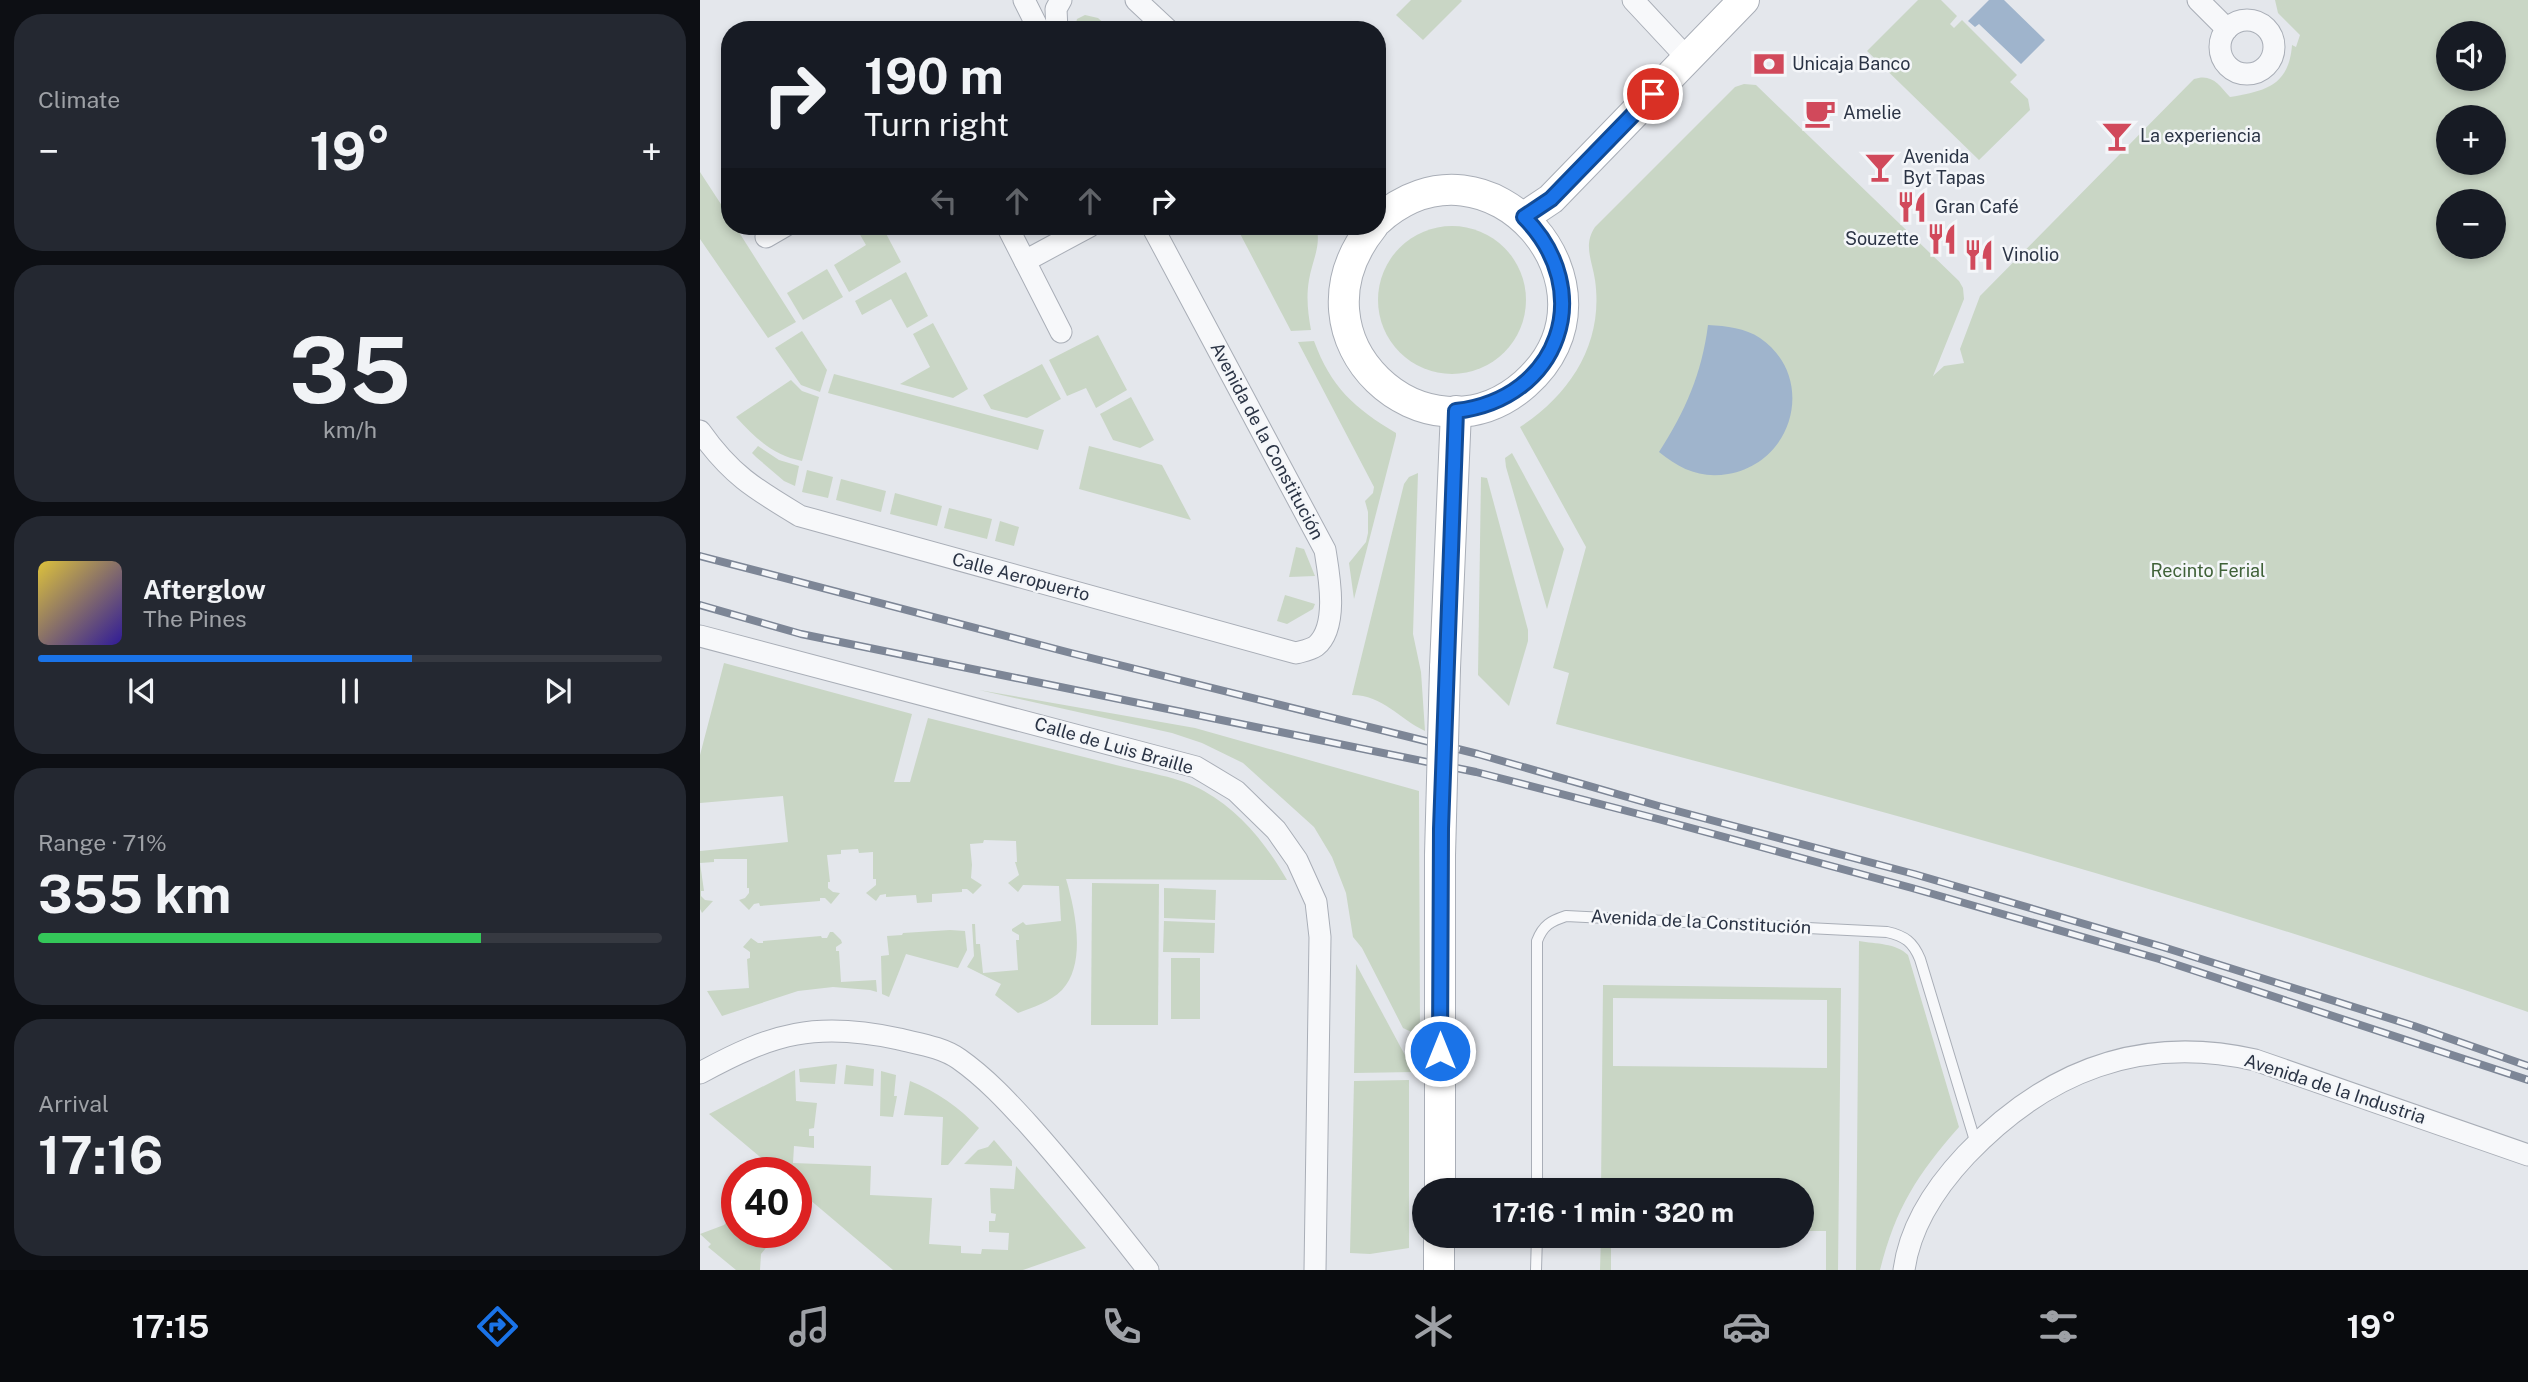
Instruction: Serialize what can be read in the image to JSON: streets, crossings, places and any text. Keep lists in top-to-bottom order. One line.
{"streets":{"street":["Avenida de la Constitución","Calle Aeropuerto","Calle de Luis Braille","Avenida de la Industria"]},"crossings":[["Avenida de la Constitución","Calle Aeropuerto"],["Avenida de la Constitución","Avenida de la Industria"]],"parks":["Recinto Ferial"],"places":{"bank":["Unicaja Banco"],"cafe":["Amelie"],"bar":["La experiencia","Avenida Byt Tapas"],"restaurant":["Gran Café","Souzette","Vinolio"]},"page":{"tile":["Climate",["35","km/h"],["Range · 71%","355 km"],["Arrival","17:16"]],"map_buttons":["+","−"],"turn":["190 m","Turn right"],"heat":["−","19°","+"],"song":["Afterglow","The Pines"],"limit":"40","trip":"17:16 · 1 min · 320 m","tabs":["17:15","19°"]}}
